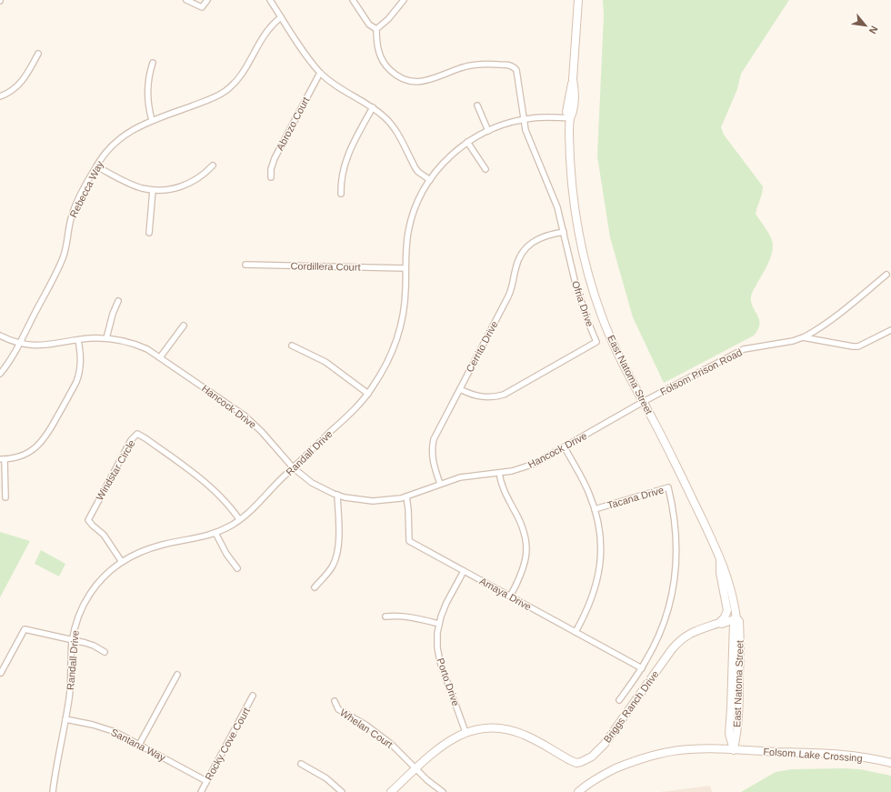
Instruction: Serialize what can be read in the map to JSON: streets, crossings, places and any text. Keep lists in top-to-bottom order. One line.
{"streets":{"main road":["East Natoma Street","Briggs Ranch Drive","Folsom Lake Crossing"],"street":["Abrozo Court","Rebecca Way","Cordillera Court","Ofria Drive","Cerrito Drive","Folsom Prison Road","Hancock Drive","Randall Drive","Windstar Circle","Tacana Drive","Amaya Drive","Porto Drive","Whelan Court","Rocky Cove Court","Santana Way"]},"crossings":[["Rebecca Way","Hancock Drive"],["Cordillera Court","Randall Drive"],["Ofria Drive","Cerrito Drive"],["Ofria Drive","Randall Drive"],["Cerrito Drive","Hancock Drive"],["Folsom Prison Road","East Natoma Street"],["Folsom Prison Road","Hancock Drive"],["East Natoma Street","Hancock Drive"],["East Natoma Street","Randall Drive"],["East Natoma Street","Briggs Ranch Drive"],["East Natoma Street","Folsom Lake Crossing"],["Hancock Drive","Randall Drive"],["Hancock Drive","Amaya Drive"],["Randall Drive","Windstar Circle"],["Randall Drive","Santana Way"],["Tacana Drive","Amaya Drive"],["Amaya Drive","Porto Drive"],["Porto Drive","Briggs Ranch Drive"],["Briggs Ranch Drive","Whelan Court"],["Rocky Cove Court","Santana Way"]],"north":"bottom right"}
